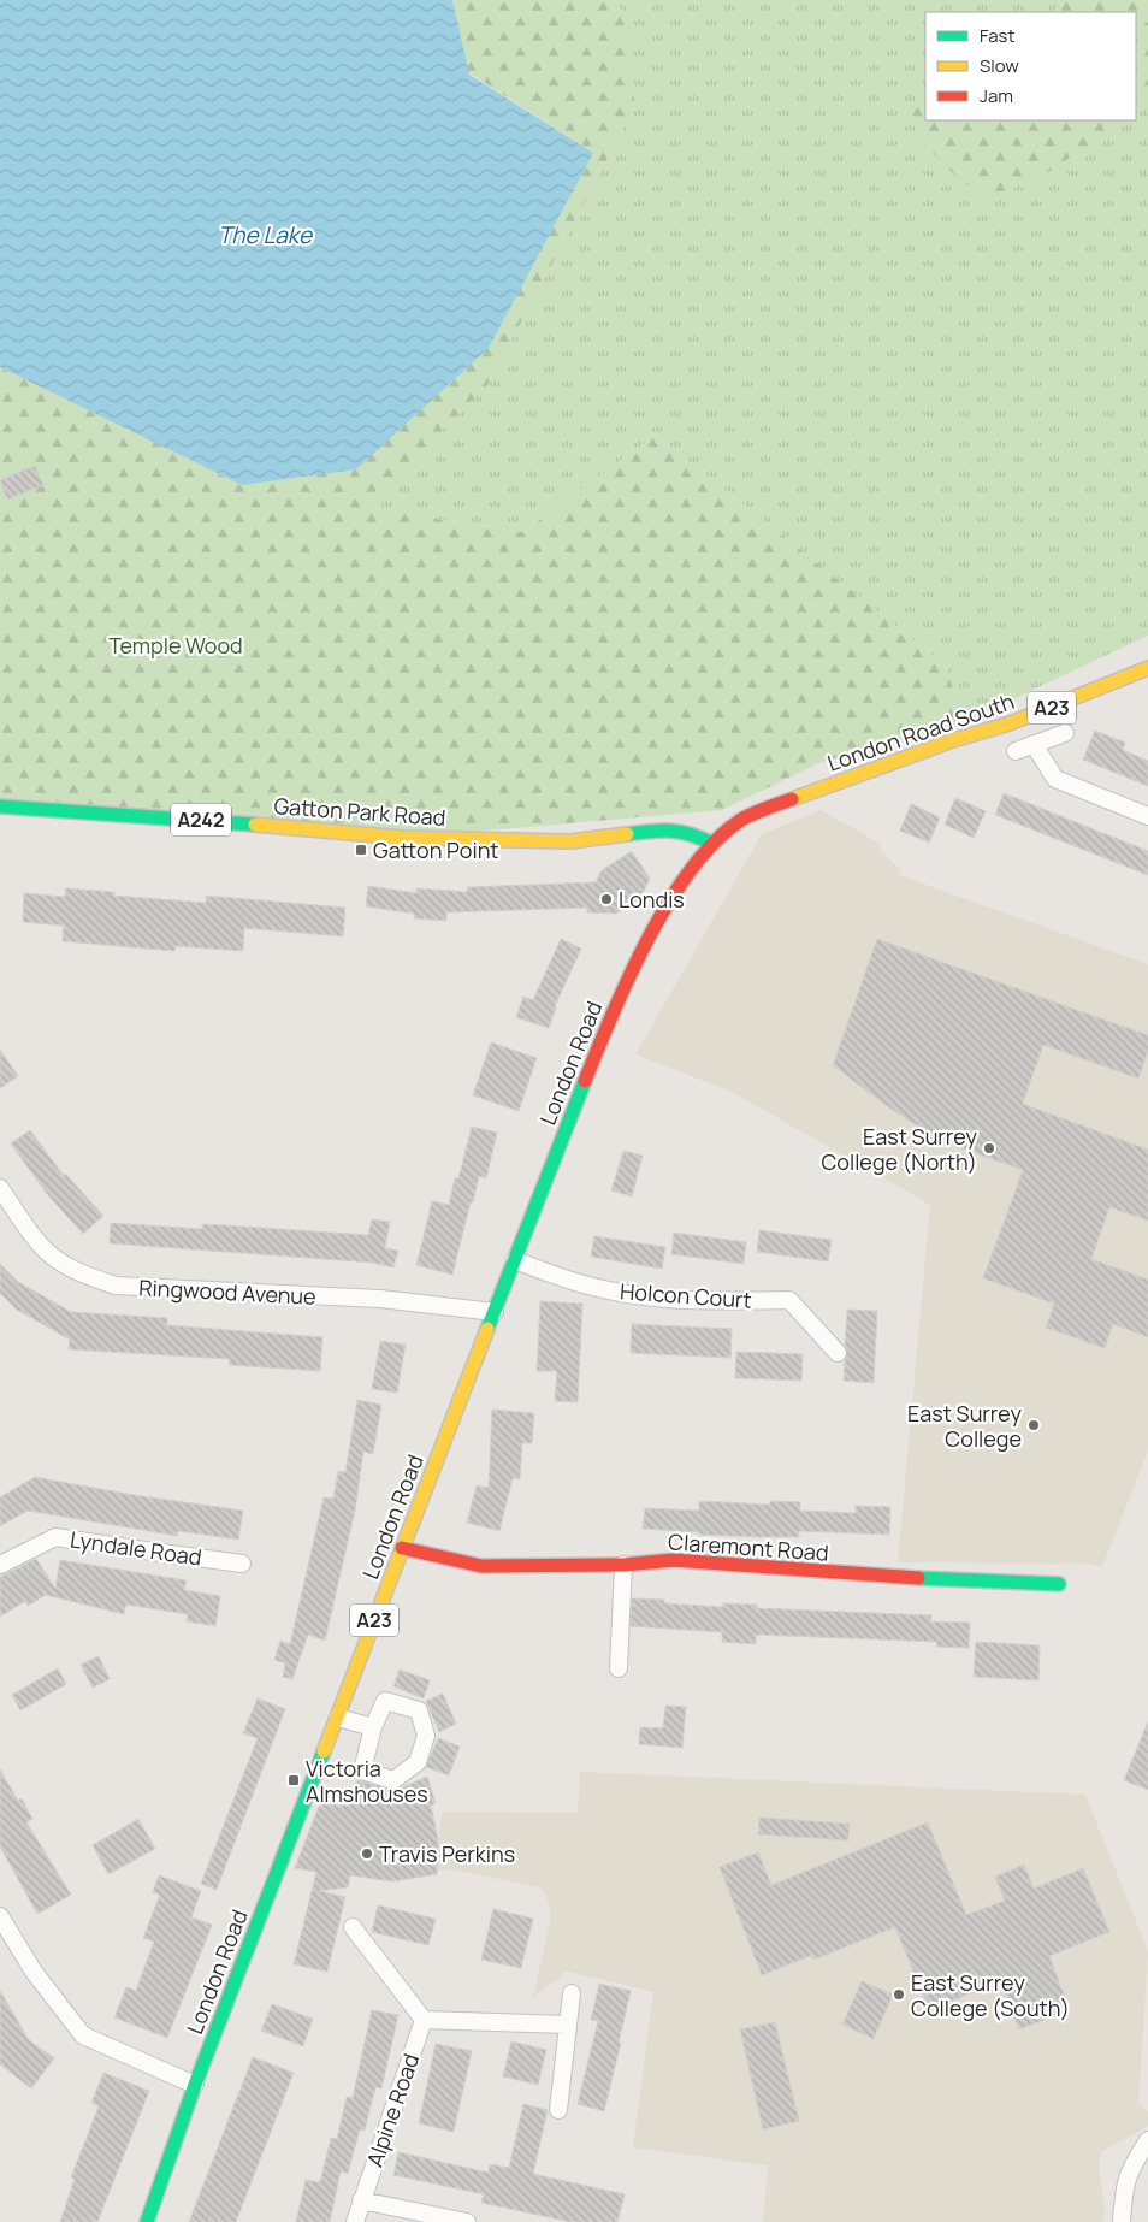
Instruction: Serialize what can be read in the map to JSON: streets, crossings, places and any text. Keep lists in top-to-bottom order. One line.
{"streets":{"main road":["A23","London Road South","Gatton Park Road","A242","London Road","Claremont Road"],"street":["Ringwood Avenue","Holcon Court","Lyndale Road","Alpine Road"]},"crossings":[["London Road South","Gatton Park Road"],["London Road South","London Road"],["Gatton Park Road","London Road"],["London Road","Ringwood Avenue"],["London Road","Holcon Court"],["London Road","Claremont Road"]],"water":["The Lake"],"parks":["Temple Wood"],"places":{"transit":["Gatton Point","Victoria Almshouses"],"other":["Londis","East Surrey College (North)","East Surrey College","Travis Perkins","East Surrey College (South)"]},"legend":["Fast","Slow","Jam"]}
